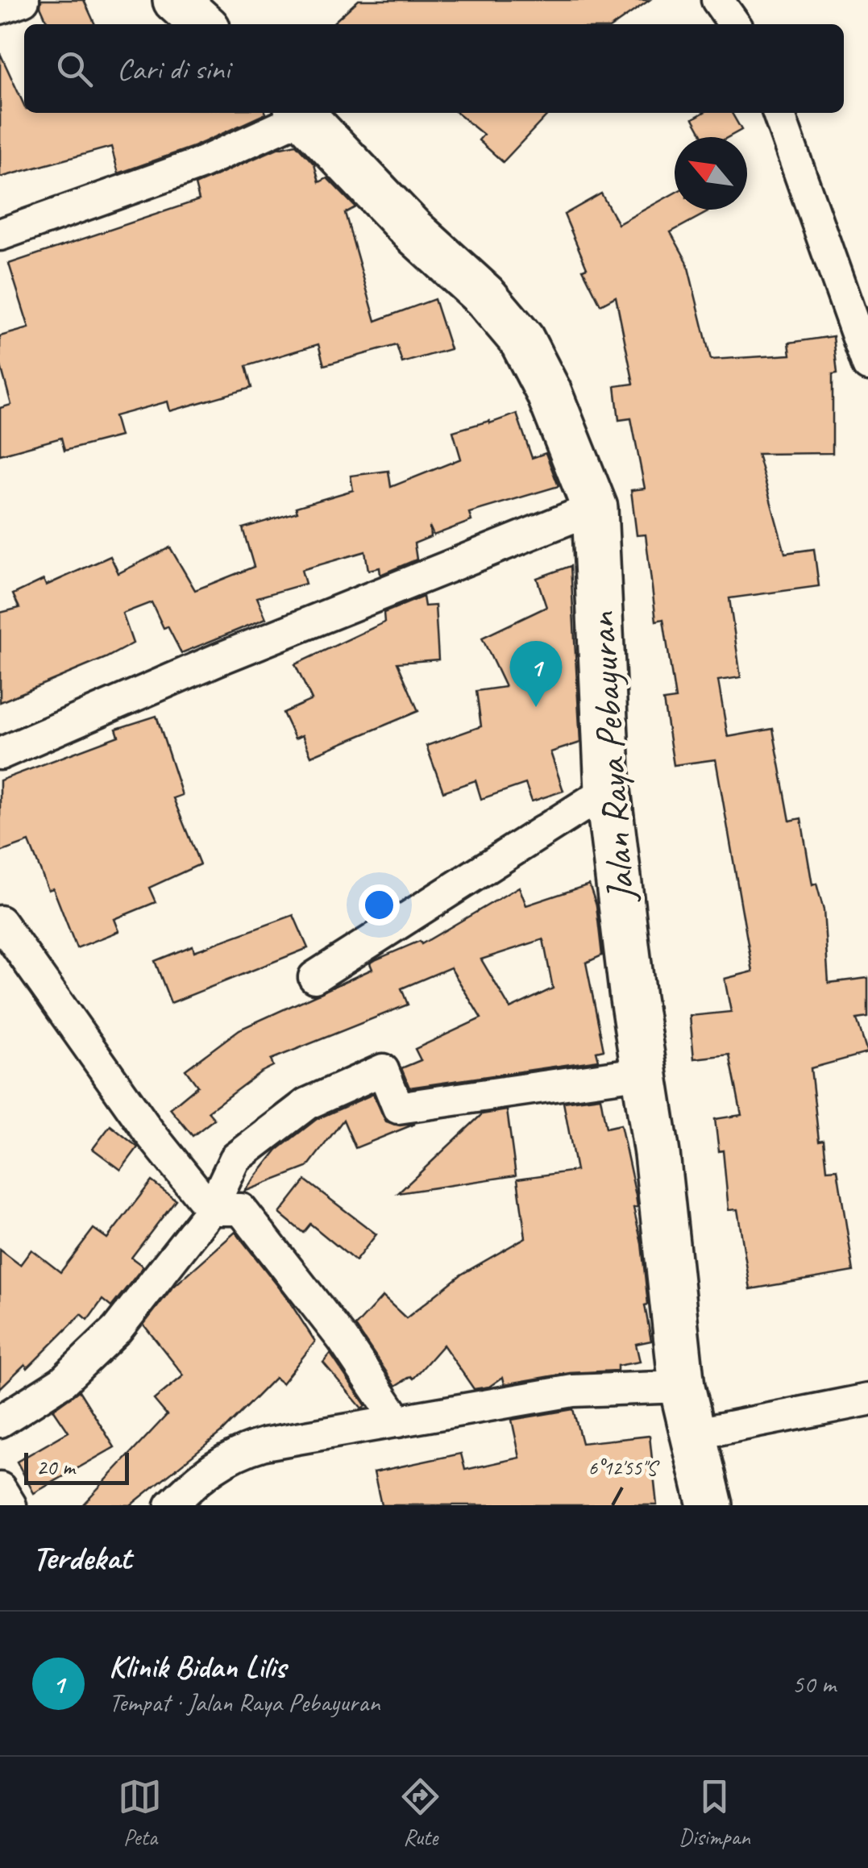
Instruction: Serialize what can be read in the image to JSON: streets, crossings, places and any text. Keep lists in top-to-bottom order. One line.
{"streets":{"main road":["Jalan Raya Pebayuran"]},"scale_bar":"20 m","north":"top left","page":{"search":"Cari di sini","pins":"1","scale":"20 m","heading":"Terdekat","list":[{"mark":"1","name":"Klinik Bidan Lilis","note":"Tempat · Jalan Raya Pebayuran","value":"50 m"}],"nav":["Peta","Rute","Disimpan"]},"coordinates":["6°12'55\"S"]}
